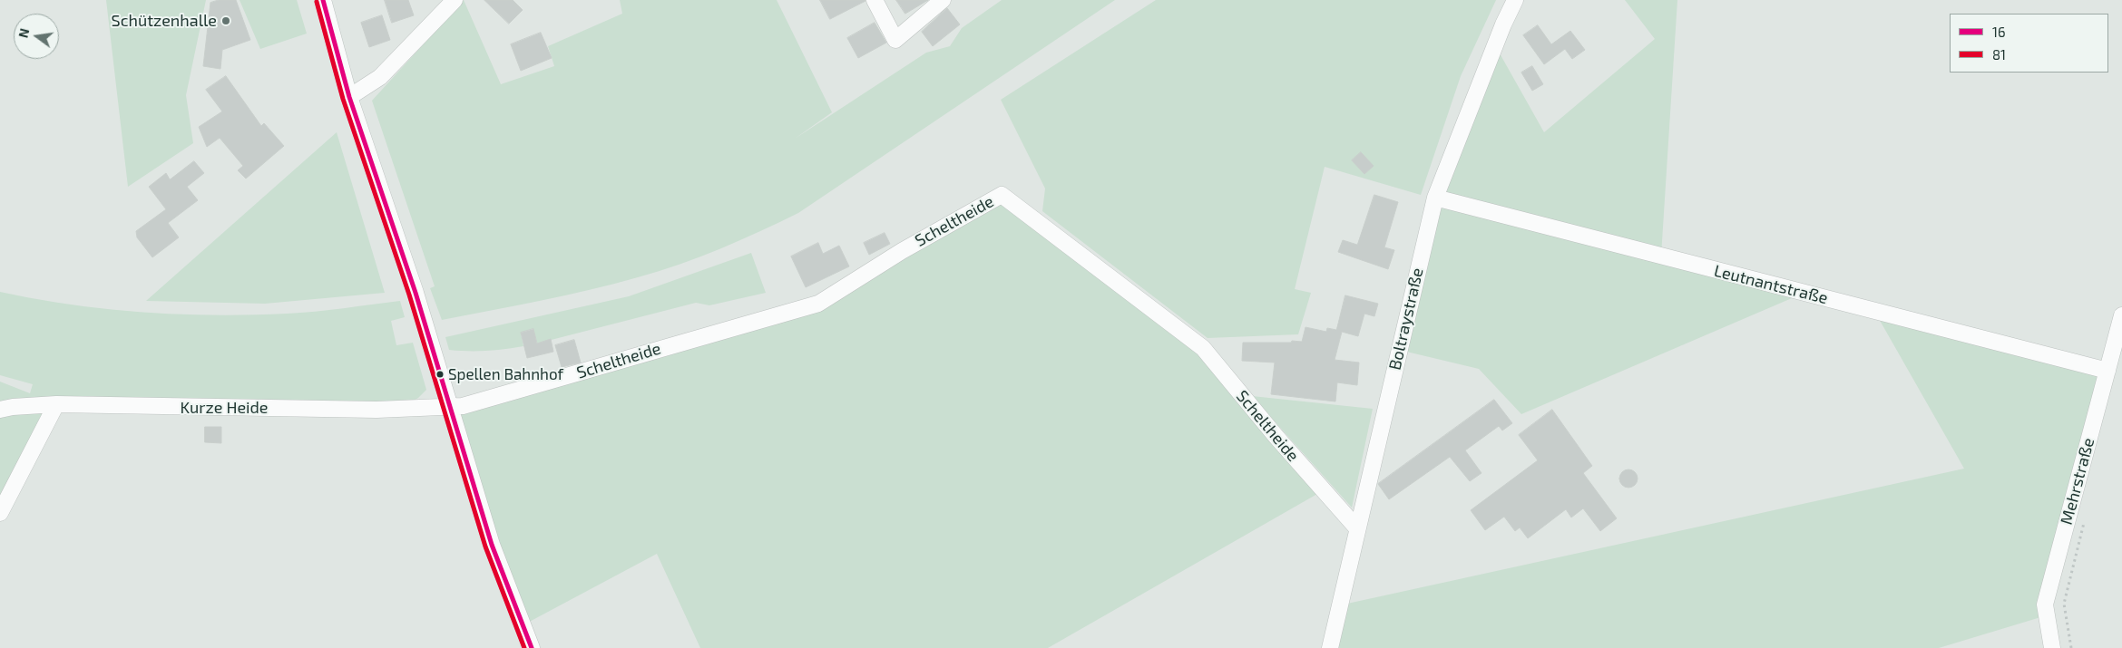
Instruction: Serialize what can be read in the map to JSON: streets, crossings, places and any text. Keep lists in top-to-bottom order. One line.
{"streets":{"street":["Scheltheide","Leutnantstraße","Boltraystraße","Kurze Heide","Mehrstraße"]},"crossings":[["Scheltheide","Boltraystraße"],["Scheltheide","Kurze Heide"],["Leutnantstraße","Boltraystraße"],["Leutnantstraße","Mehrstraße"]],"places":["Schützenhalle","Spellen Bahnhof"],"lines":["transit line 16","transit line 81"],"legend":["16","81"],"north":"left"}
